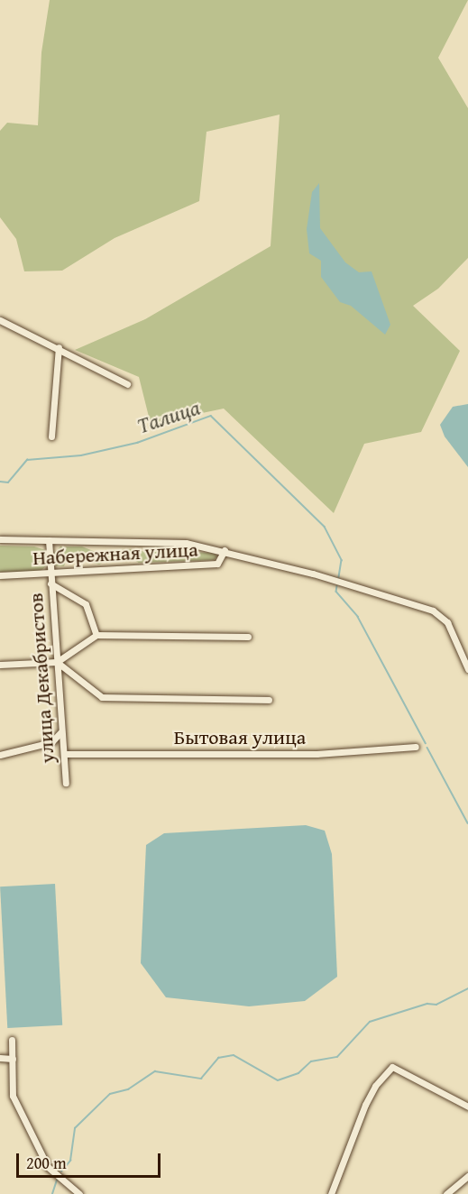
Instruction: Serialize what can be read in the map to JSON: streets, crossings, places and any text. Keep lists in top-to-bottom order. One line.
{"streets":{"street":["Набережная улица","улица Декабристов","Бытовая улица"]},"crossings":[["Набережная улица","улица Декабристов"],["улица Декабристов","Бытовая улица"]],"water":["Талица"],"scale_bar":"200 m"}
